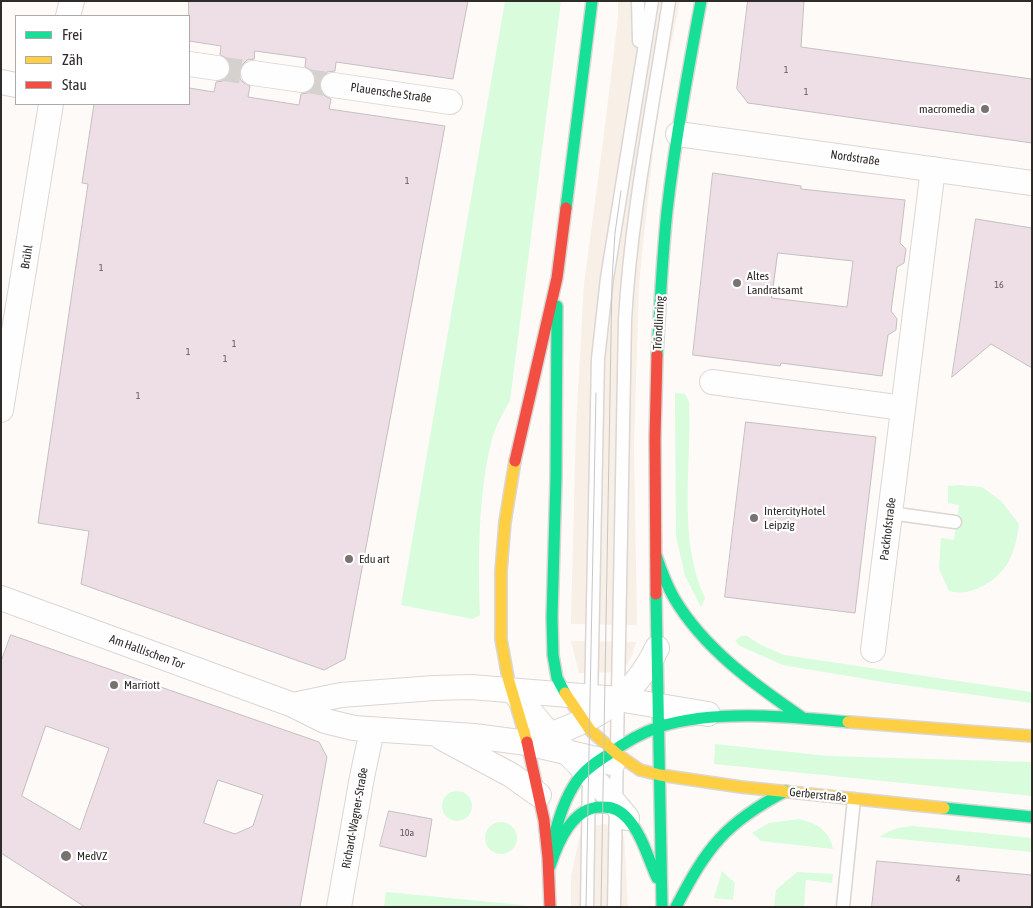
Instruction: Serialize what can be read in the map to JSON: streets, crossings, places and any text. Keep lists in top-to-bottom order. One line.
{"streets":{"main road":["Tröndlinring","Gerberstraße"],"street":["Plauensche Straße","Nordstraße","Brühl","Packhofstraße","Am Hallischen Tor","Richard-Wagner-Straße"]},"crossings":[["Nordstraße","Tröndlinring"],["Nordstraße","Packhofstraße"],["Tröndlinring","Gerberstraße"],["Am Hallischen Tor","Richard-Wagner-Straße"]],"places":["macromedia","Altes Landratsamt","IntercityHotel Leipzig","Edu art","Marriott","MedVZ"],"house_numbers":["1","1","1","1","16","1","1","1","1","10a","4"],"legend":["Frei","Zäh","Stau"]}
